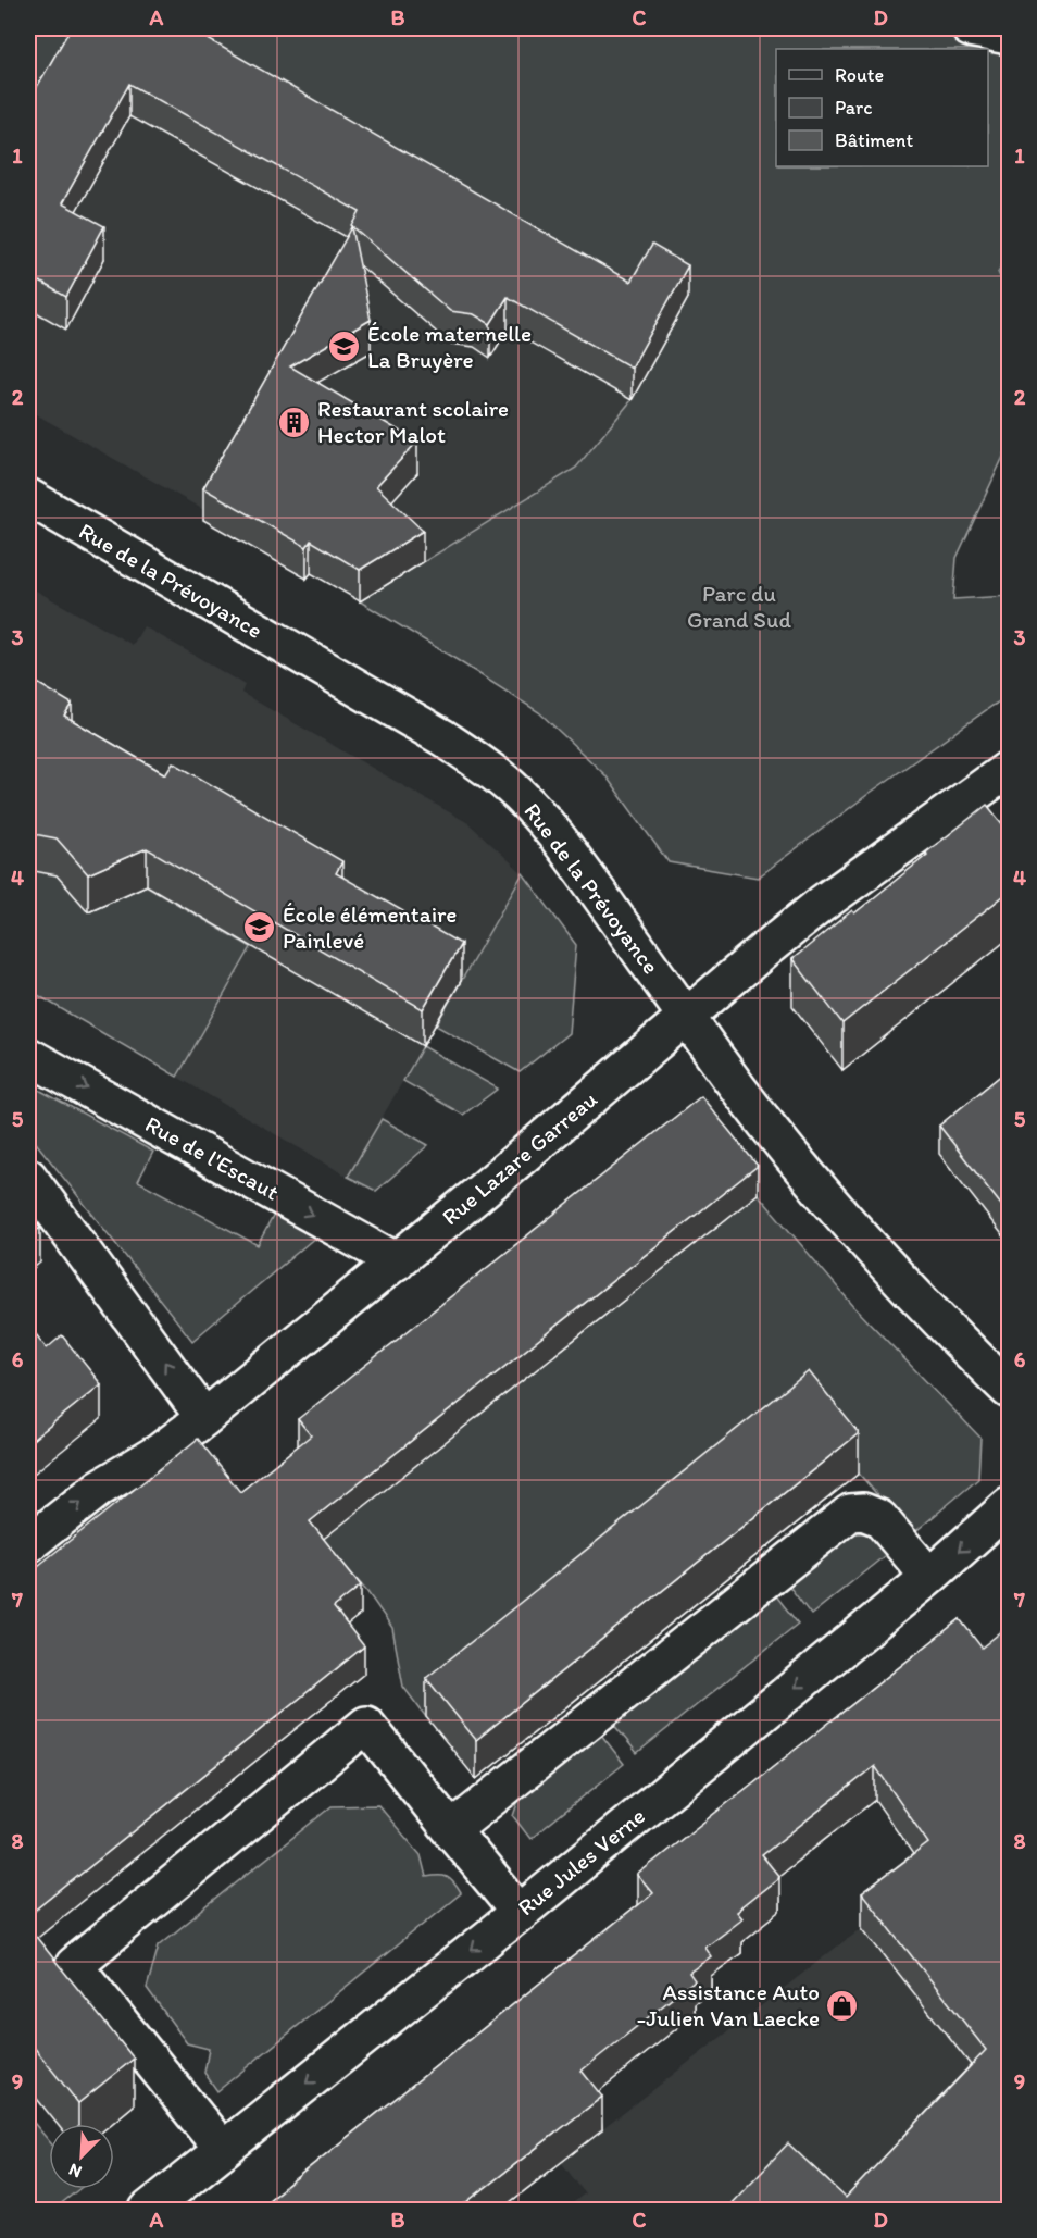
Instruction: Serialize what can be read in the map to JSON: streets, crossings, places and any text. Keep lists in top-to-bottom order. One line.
{"streets":{"street":["Rue de la Prévoyance","Rue de l'Escaut","Rue Lazare Garreau","Rue Jules Verne"]},"crossings":[["Rue de la Prévoyance","Rue Lazare Garreau"],["Rue de l'Escaut","Rue Lazare Garreau"]],"one_way":["Rue Jules Verne"],"parks":["Parc du Grand Sud"],"places":{"school or university":["École maternelle La Bruyère","École élémentaire Painlevé"],"building":["Restaurant scolaire Hector Malot"],"shop":["Assistance Auto -Julien Van Laecke"]},"legend":["Route","Parc","Bâtiment"],"north":"bottom left","grid":{"columns":["A","B","C","D"],"rows":["1","2","3","4","5","6","7","8","9"]}}
